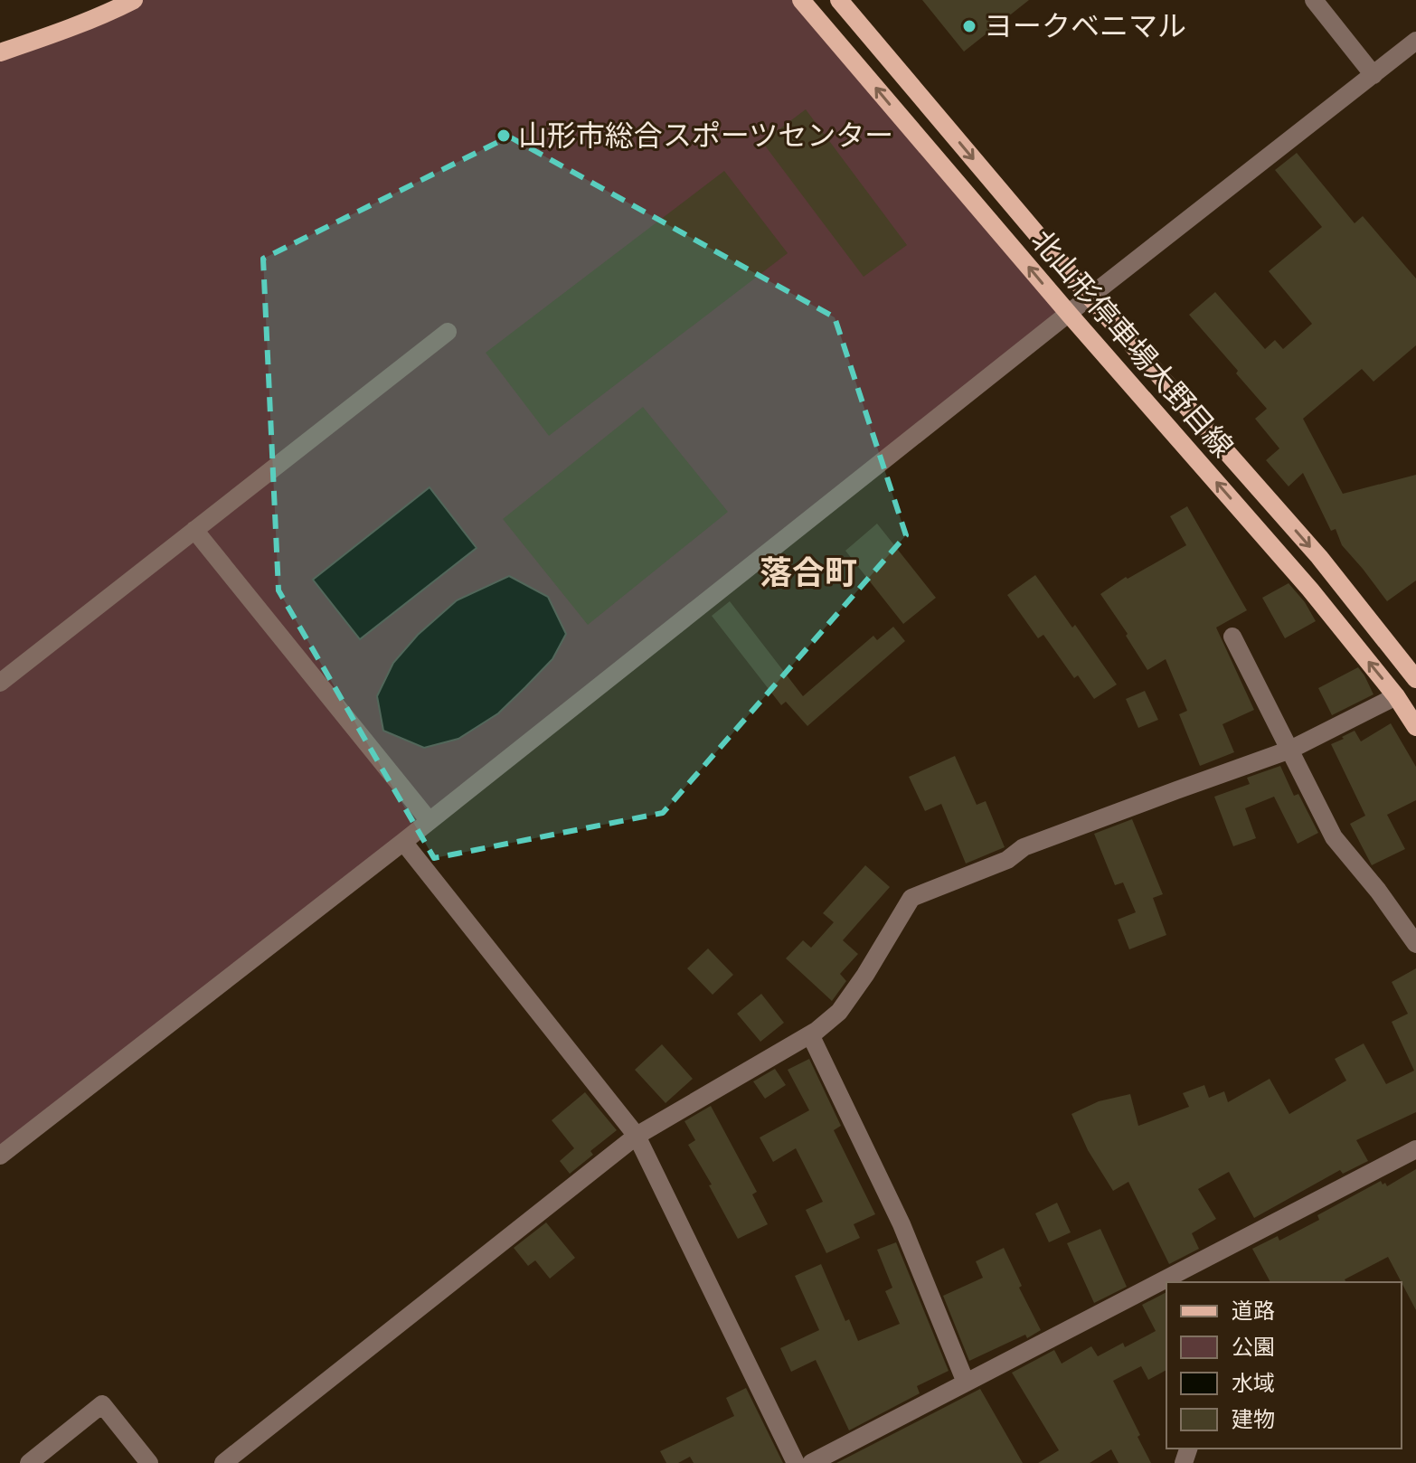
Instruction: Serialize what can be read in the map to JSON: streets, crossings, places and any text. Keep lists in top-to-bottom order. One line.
{"streets":{"main road":["北山形停車場大野目線"]},"districts":["落合町"],"places":["ヨークベニマル","山形市総合スポーツセンター"],"legend":["道路","公園","水域","建物"]}
